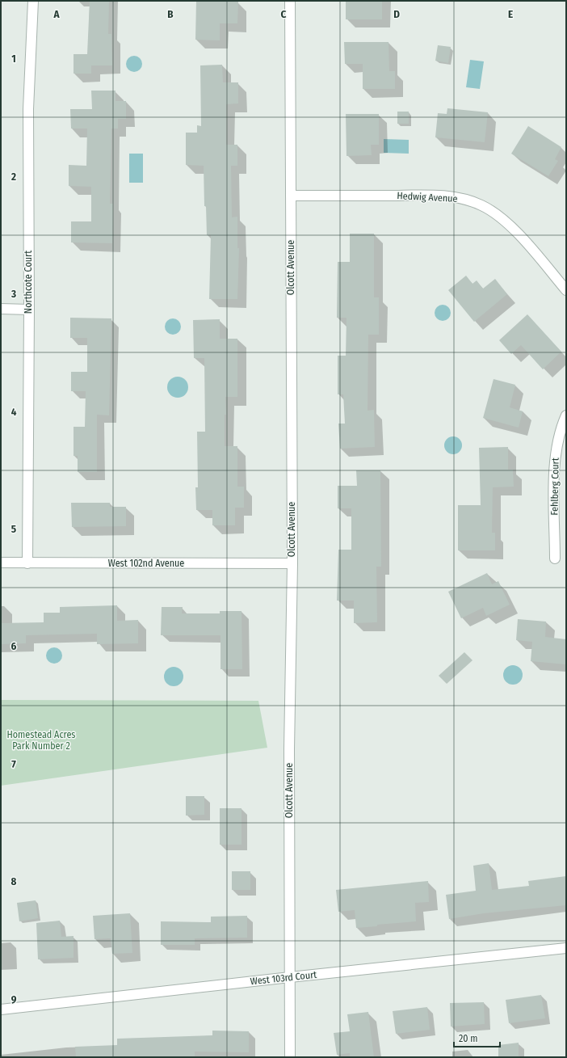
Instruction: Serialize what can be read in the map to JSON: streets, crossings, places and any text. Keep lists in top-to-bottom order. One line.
{"streets":{"street":["Hedwig Avenue","Olcott Avenue","Northcote Court","Fehlberg Court","West 102nd Avenue","West 103rd Court"]},"crossings":[["Hedwig Avenue","Olcott Avenue"],["Olcott Avenue","West 102nd Avenue"],["Olcott Avenue","West 103rd Court"],["Northcote Court","West 102nd Avenue"]],"parks":["Homestead Acres Park Number 2"],"scale_bar":"20 m","grid":{"columns":["A","B","C","D","E"],"rows":["1","2","3","4","5","6","7","8","9"]}}
